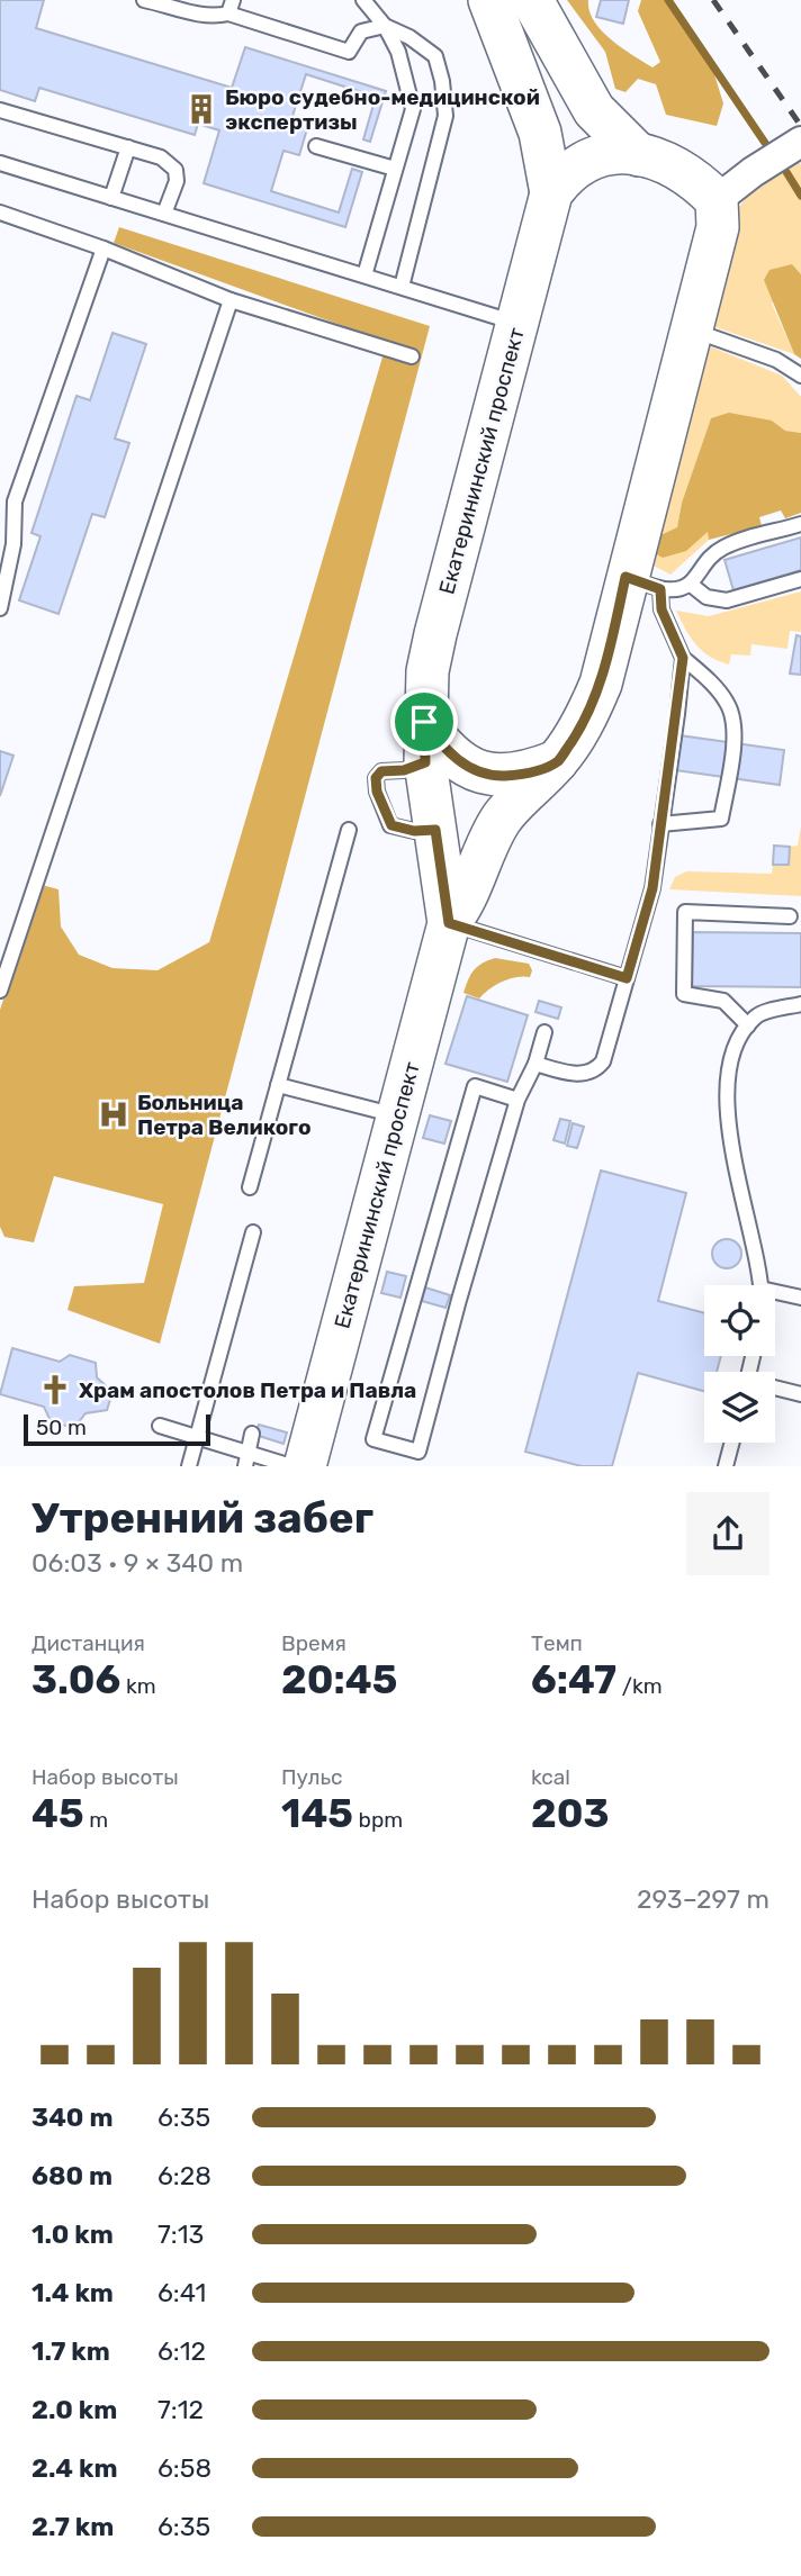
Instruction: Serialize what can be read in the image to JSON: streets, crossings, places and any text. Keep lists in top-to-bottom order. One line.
{"streets":{"street":["Екатерининский проспект"]},"places":{"building":["Бюро судебно-медицинской экспертизы"],"hospital":["Больница Петра Великого"],"church":["Храм апостолов Петра и Павла"]},"scale_bar":"50 m","page":{"scale":"50 m","heading":["Утренний забег","06:03 · 9 × 340 m"],"stats":[["Дистанция","3.06 km"],["Время","20:45"],["Темп","6:47 /km"],["Набор высоты","45 m"],["Пульс","145 bpm"],["kcal","203"]],"chart":["Набор высоты","293–297 m"],"list":[{"name":"340 m","note":"6:35"},{"name":"680 m","note":"6:28"},{"name":"1.0 km","note":"7:13"},{"name":"1.4 km","note":"6:41"},{"name":"1.7 km","note":"6:12"},{"name":"2.0 km","note":"7:12"},{"name":"2.4 km","note":"6:58"},{"name":"2.7 km","note":"6:35"}]}}
